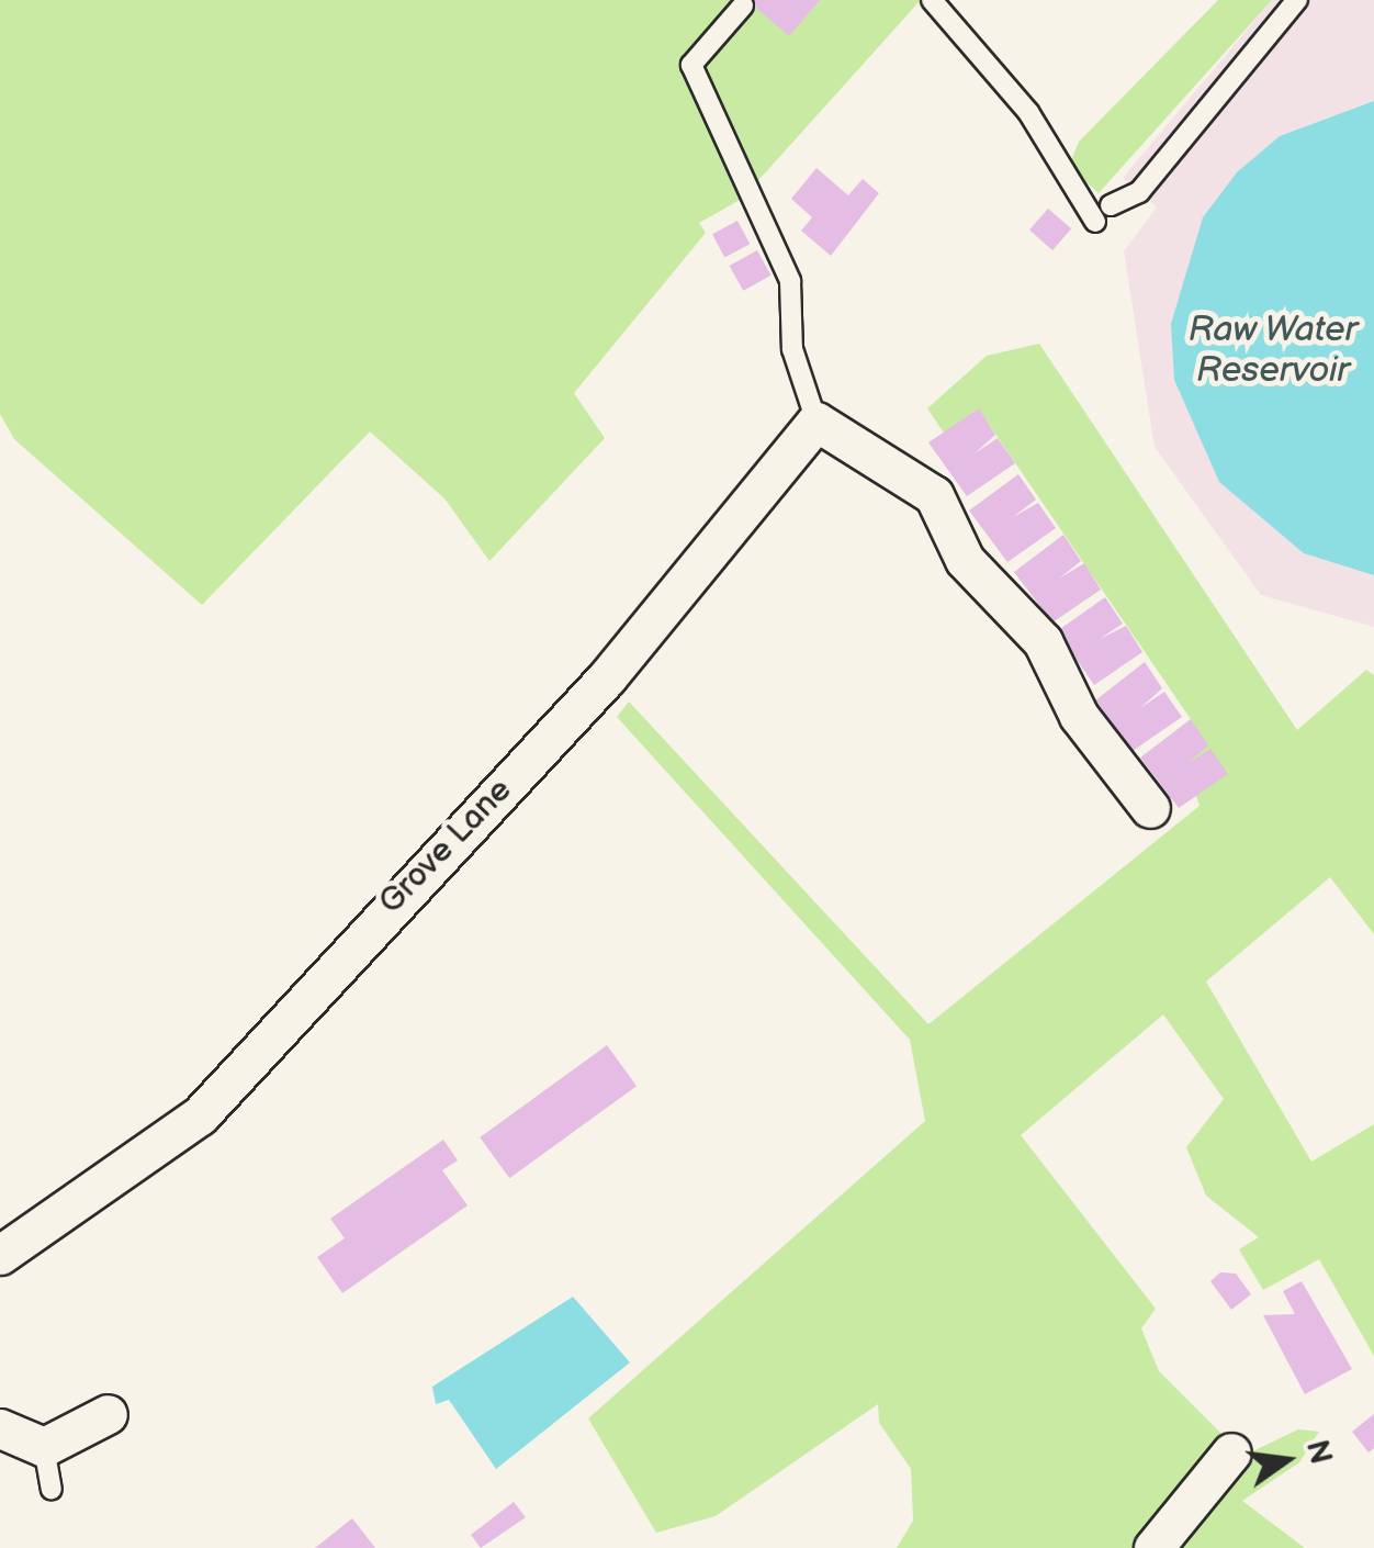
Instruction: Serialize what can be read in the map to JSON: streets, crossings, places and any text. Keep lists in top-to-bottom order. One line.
{"streets":{"street":["Grove Lane"]},"water":["Raw Water Reservoir"],"north":"right"}
